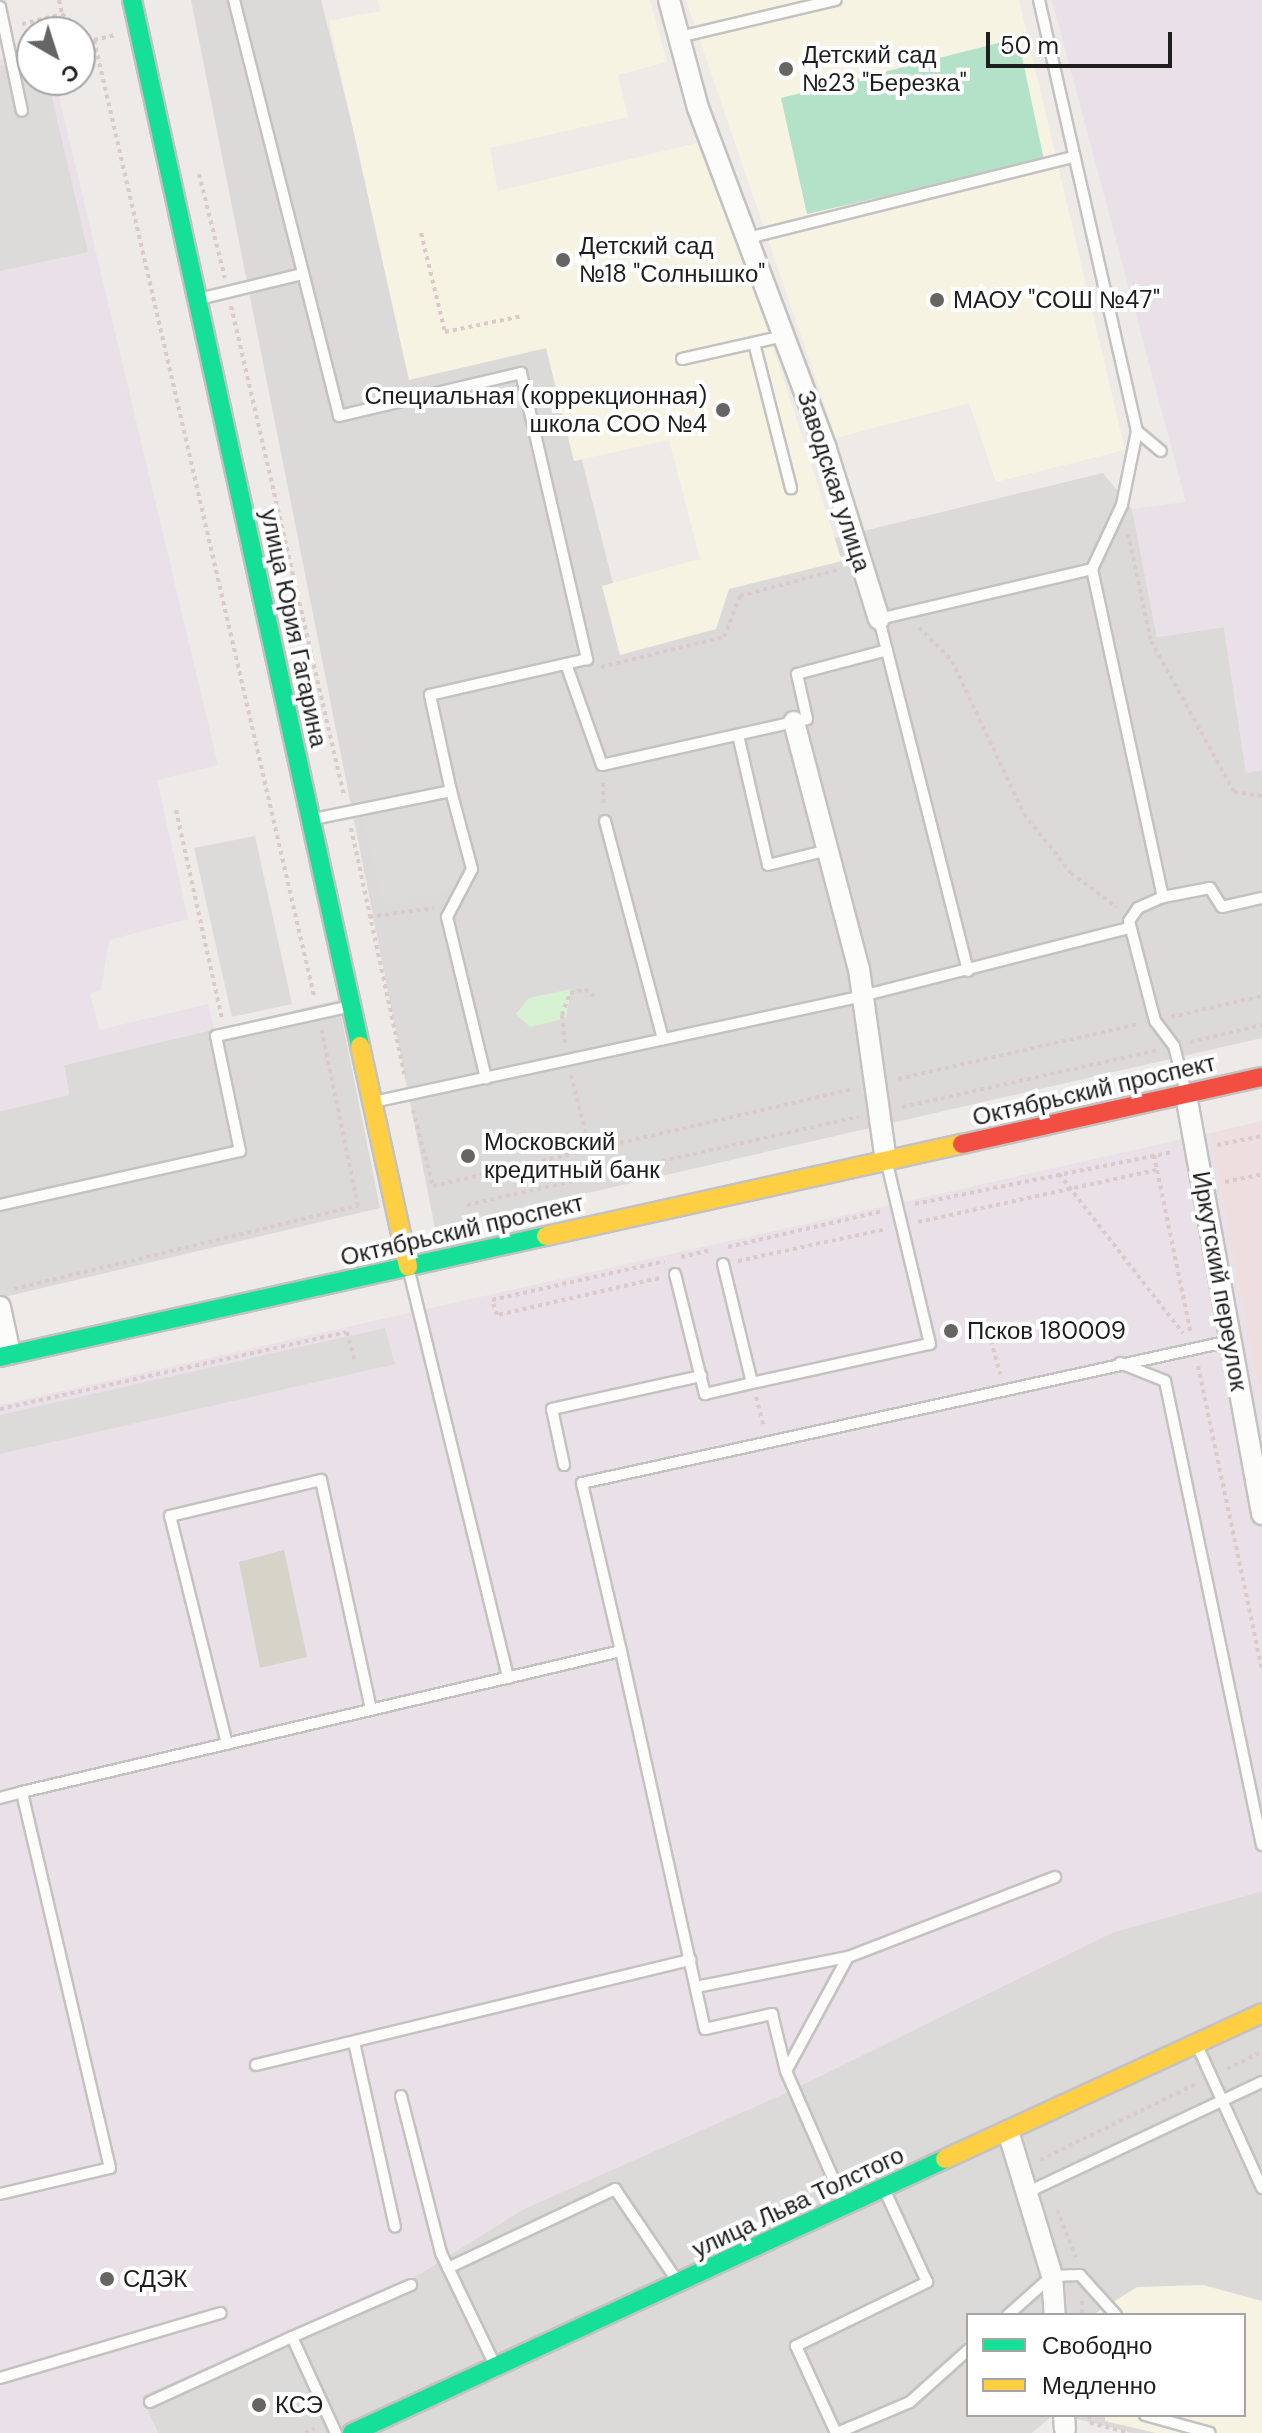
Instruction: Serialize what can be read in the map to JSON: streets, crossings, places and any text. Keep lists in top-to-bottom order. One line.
{"streets":{"street":["Заводская улица","улица Юрия Гагарина","Октябрьский проспект","Иркутский переулок","улица Льва Толстого"]},"crossings":[["улица Юрия Гагарина","Октябрьский проспект"],["Октябрьский проспект","Иркутский переулок"]],"places":["Детский сад №23 \"Березка\"","Детский сад №18 \"Солнышко\"","МАОУ \"СОШ №47\"","Специальная (коррекционная) школа СОО №4","Московский кредитный банк","Псков 180009","СДЭК","КСЭ"],"legend":["Свободно","Медленно"],"scale_bar":"50 m","north":"bottom right"}
